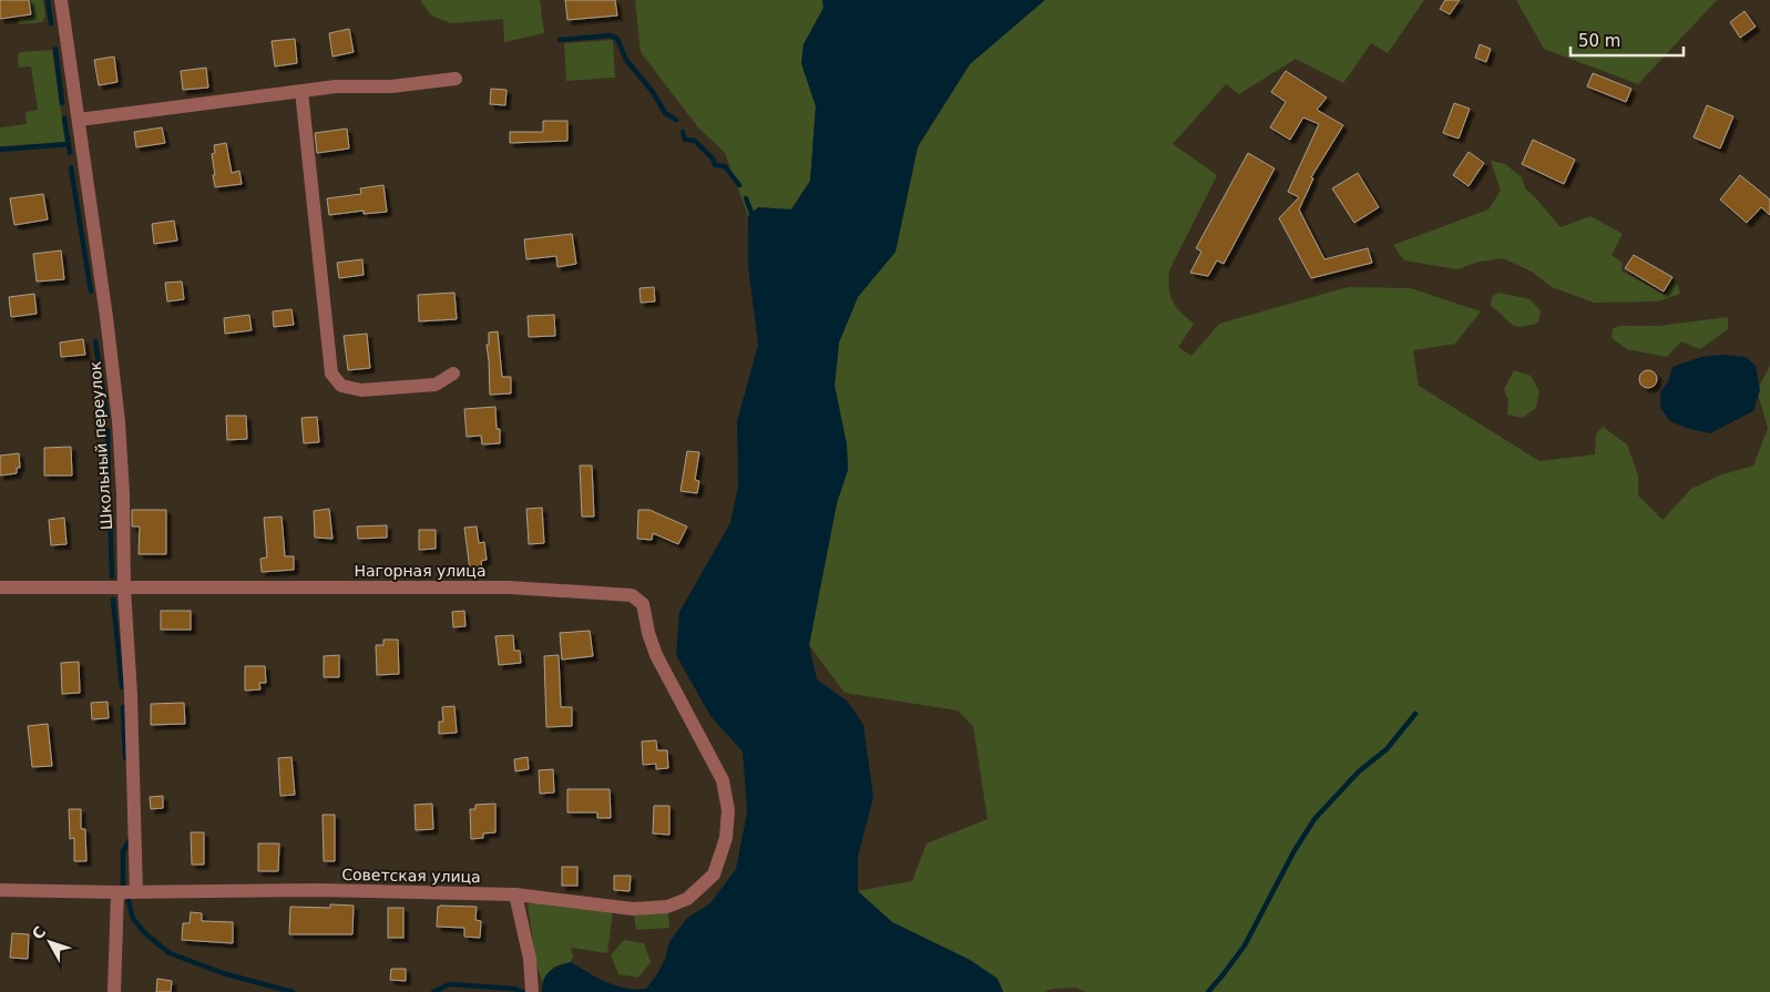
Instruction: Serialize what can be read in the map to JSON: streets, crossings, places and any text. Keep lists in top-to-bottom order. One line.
{"streets":{"street":["Школьный переулок","Нагорная улица","Советская улица"]},"crossings":[["Школьный переулок","Нагорная улица"],["Школьный переулок","Советская улица"],["Нагорная улица","Советская улица"]],"scale_bar":"50 m","north":"top left"}
